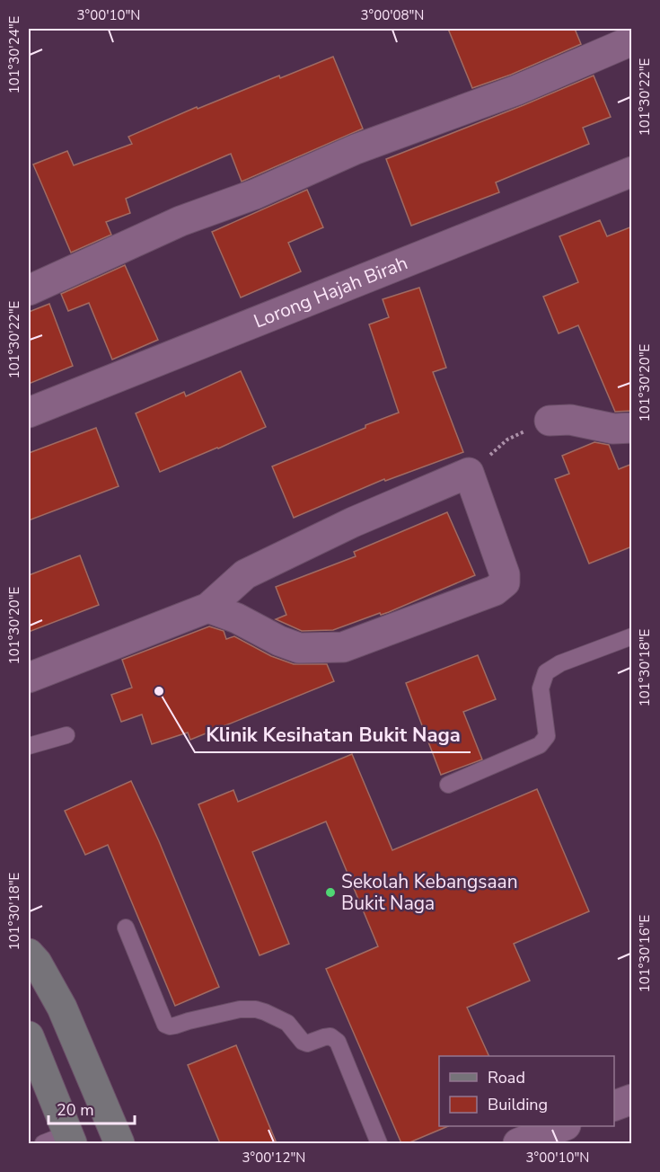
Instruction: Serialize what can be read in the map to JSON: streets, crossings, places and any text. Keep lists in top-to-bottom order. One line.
{"streets":{"street":["Lorong Hajah Birah"]},"places":["Klinik Kesihatan Bukit Naga","Sekolah Kebangsaan Bukit Naga"],"legend":["Road","Building"],"scale_bar":"20 m","coordinates":["3°00'10\"N","3°00'08\"N","101°30'24\"E","101°30'22\"E","101°30'20\"E","101°30'18\"E","101°30'16\"E","3°00'12\"N"]}
